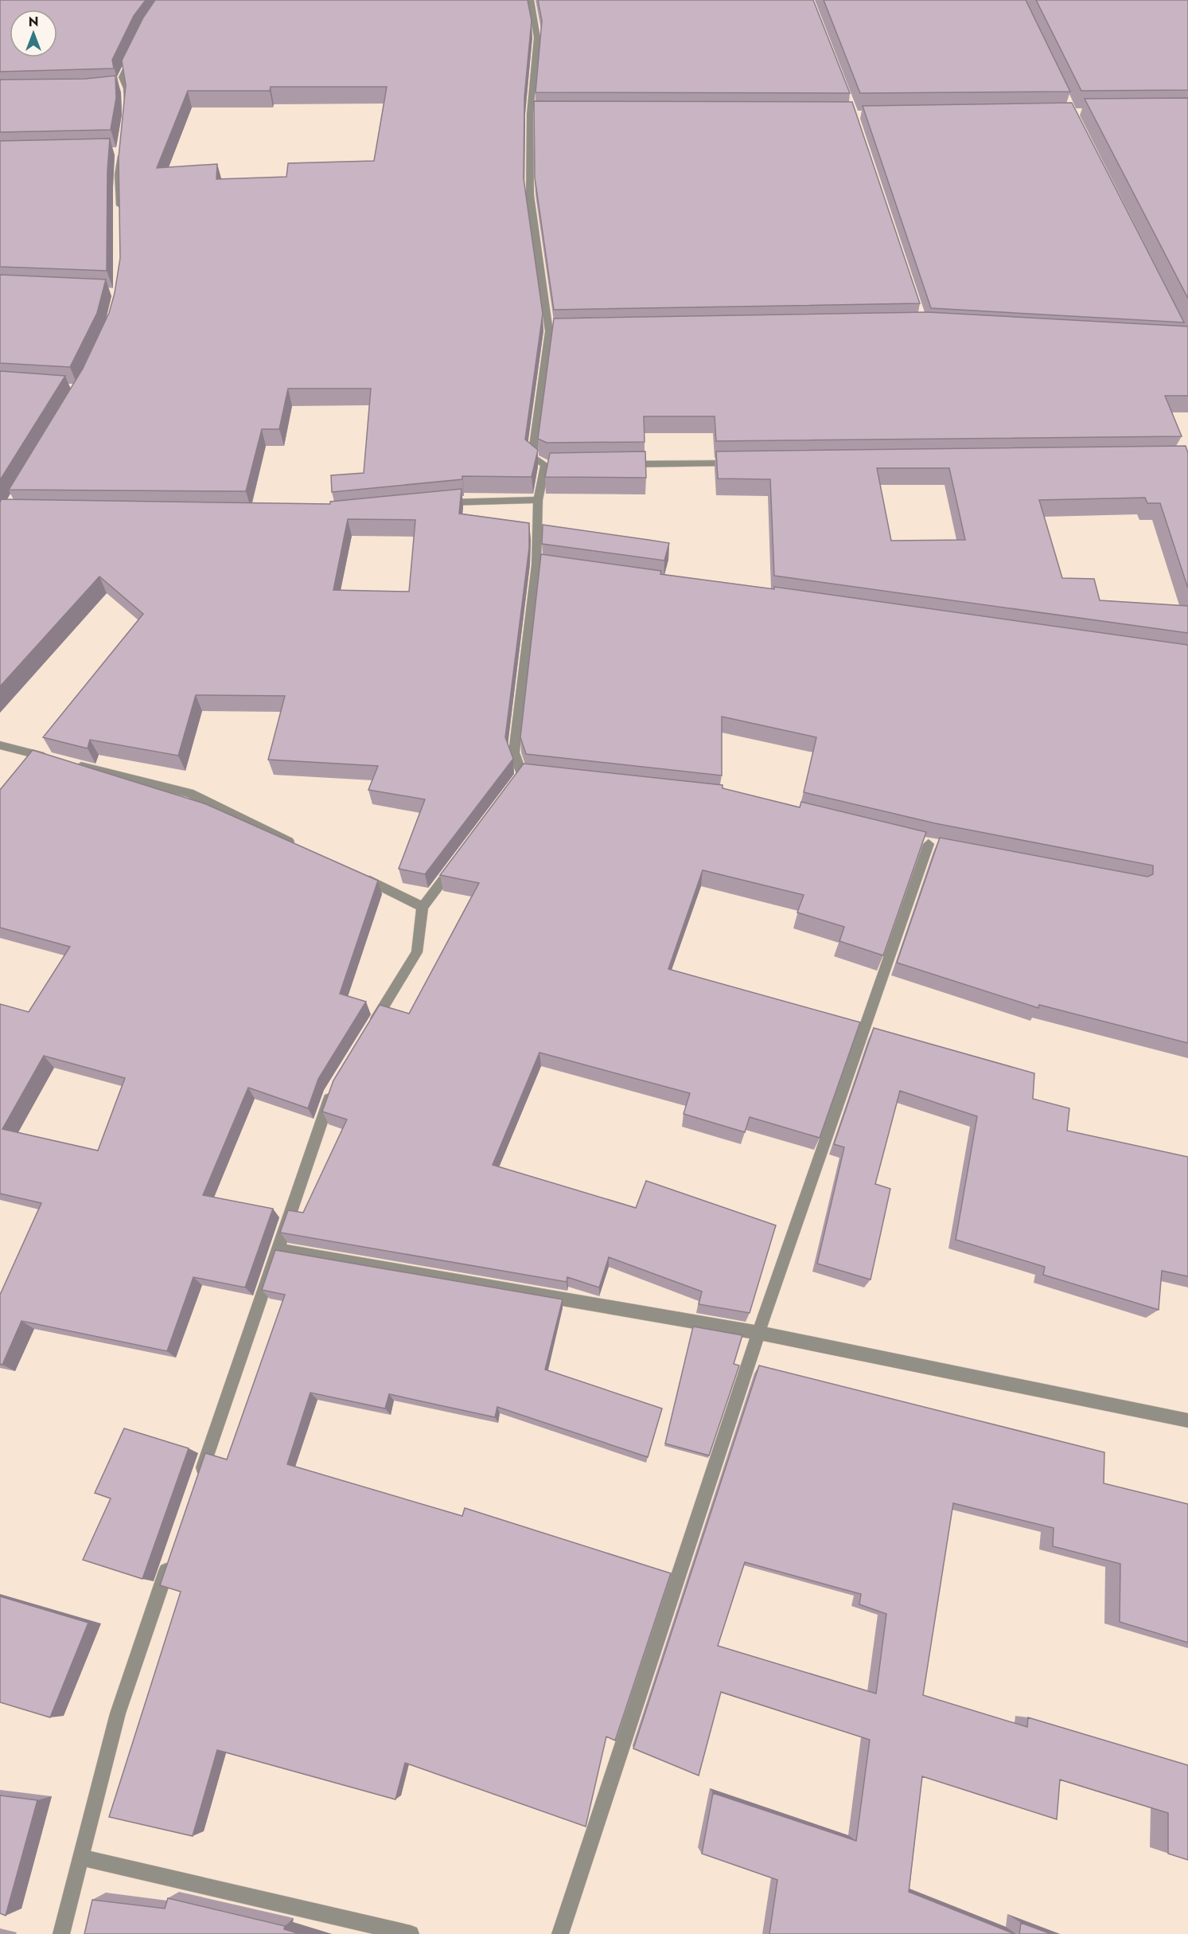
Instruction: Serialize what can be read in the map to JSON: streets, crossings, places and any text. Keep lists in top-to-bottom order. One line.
{"north":"top"}
